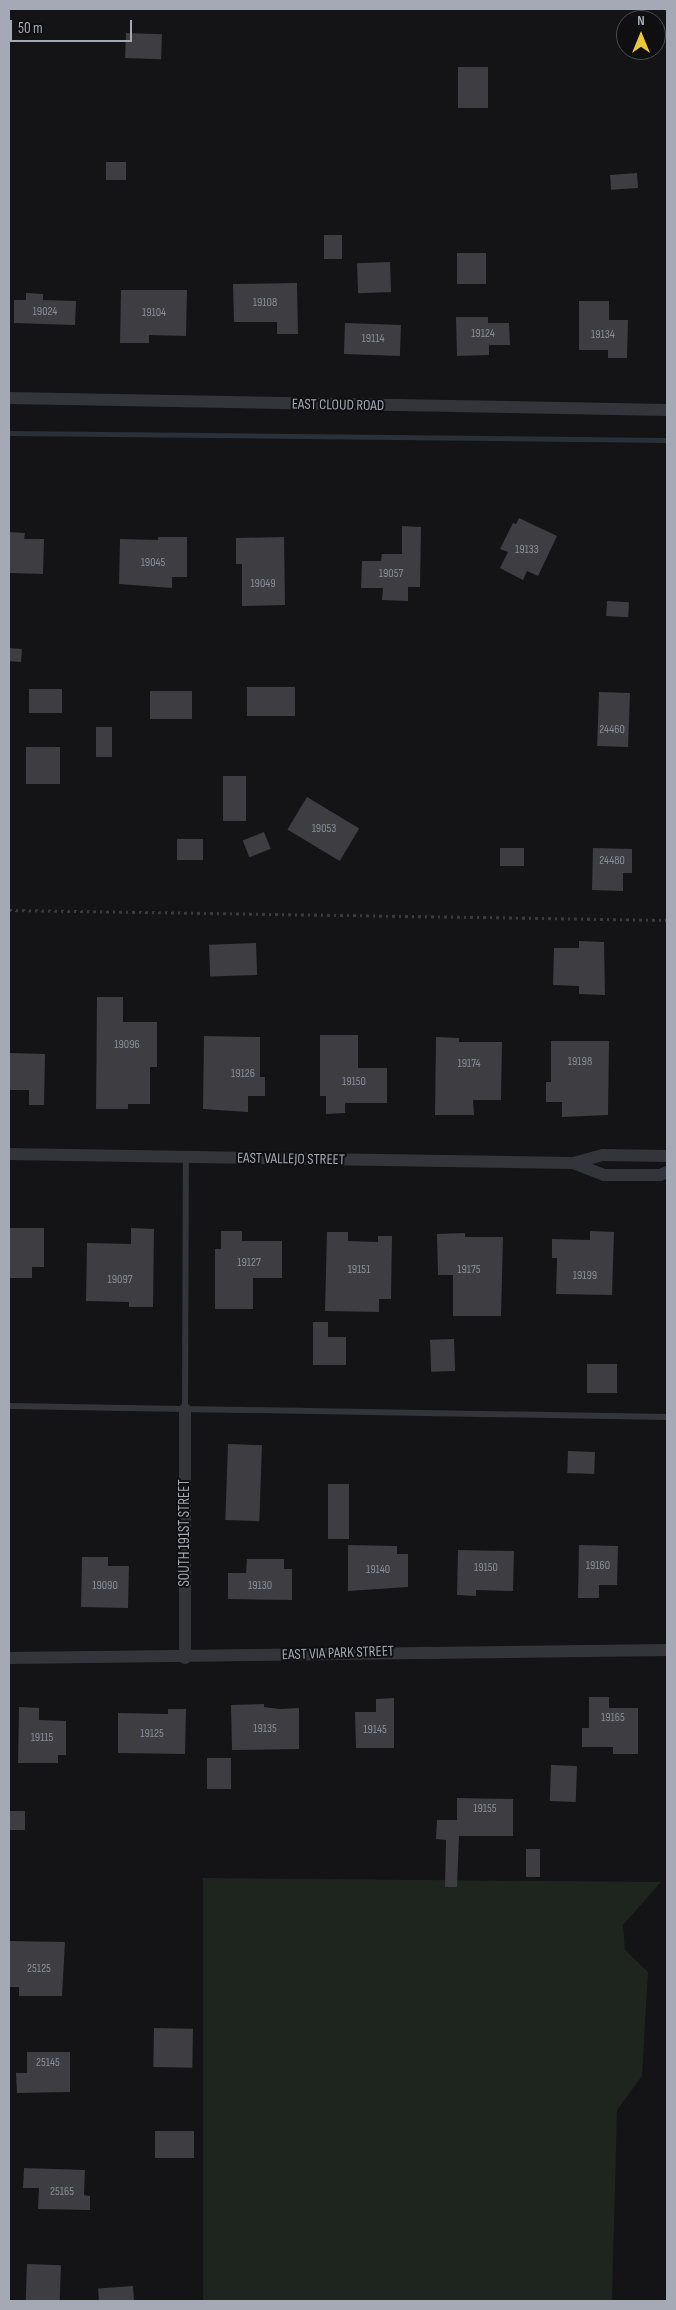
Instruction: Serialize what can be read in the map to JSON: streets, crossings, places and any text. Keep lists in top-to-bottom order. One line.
{"streets":{"street":["EAST CLOUD ROAD","EAST VALLEJO STREET","SOUTH 191ST STREET","EAST VIA PARK STREET"]},"crossings":[["SOUTH 191ST STREET","EAST VIA PARK STREET"]],"house_numbers":["19108","19024","19104","19124","19134","19114","19133","19045","19057","19049","24460","19053","24480","19096","19198","19174","19126","19150","19127","19151","19175","19199","19097","19160","19150","19140","19090","19130","19165","19135","19145","19125","19115","19155","25125","25145","25165"],"scale_bar":"50 m","north":"top"}
